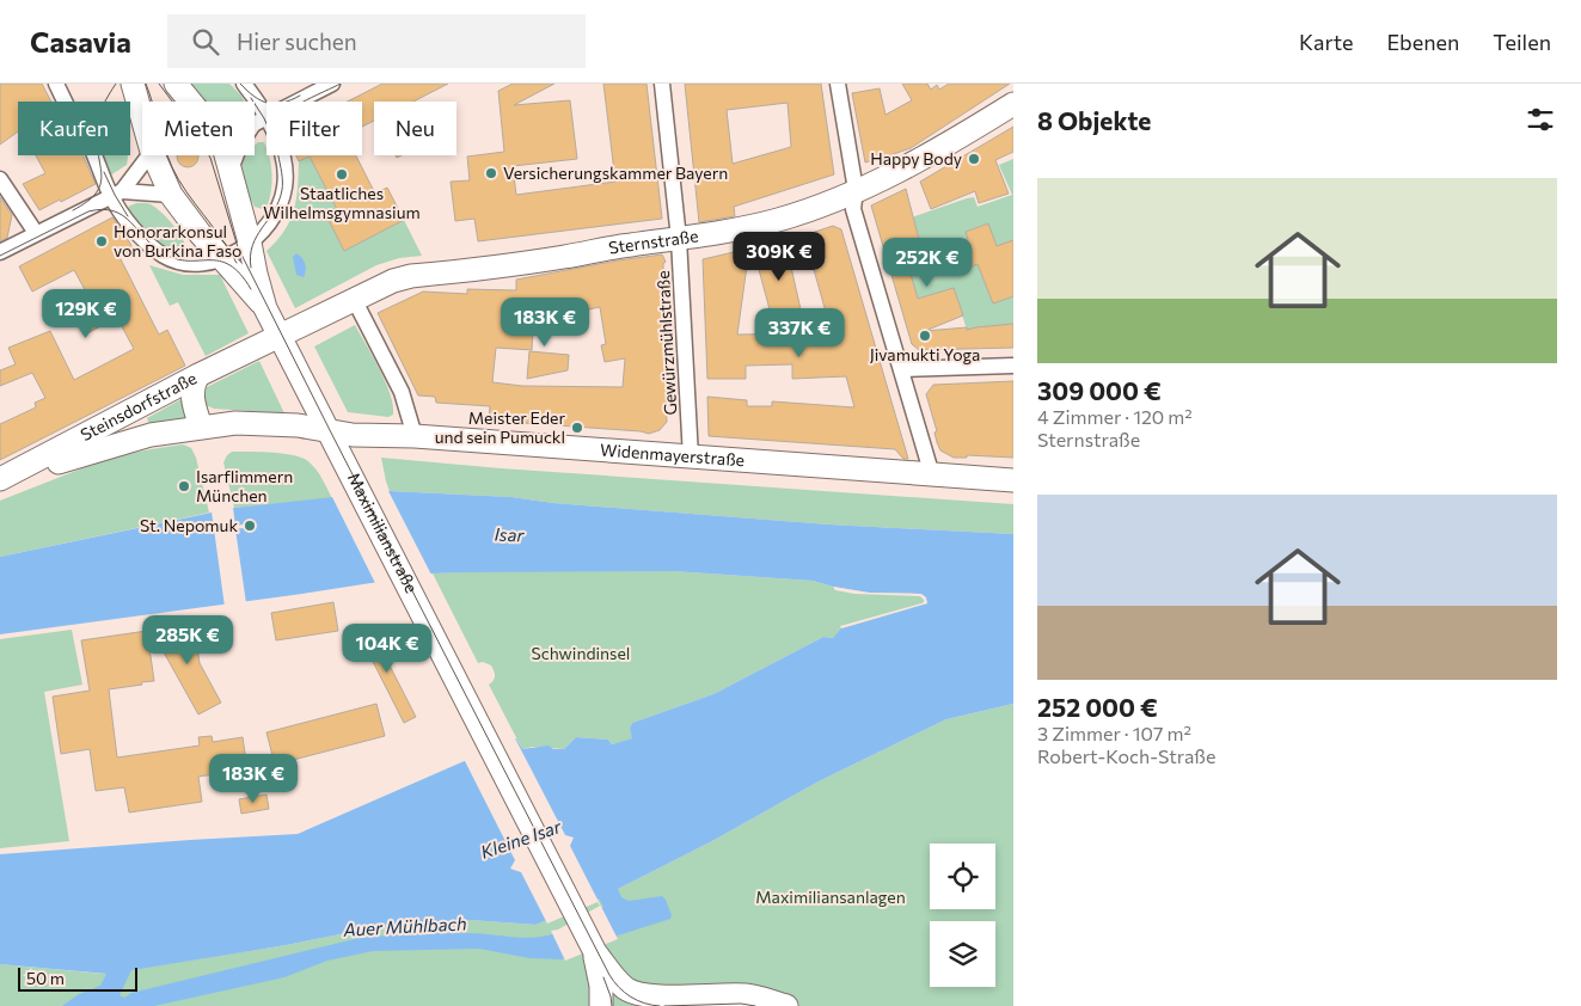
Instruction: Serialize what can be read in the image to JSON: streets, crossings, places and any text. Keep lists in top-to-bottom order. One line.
{"streets":{"main road":["Sternstraße","Steinsdorfstraße","Widenmayerstraße","Maximilianstraße"],"street":["Gewürzmühlstraße"]},"crossings":[["Sternstraße","Gewürzmühlstraße"],["Sternstraße","Steinsdorfstraße"],["Sternstraße","Maximilianstraße"],["Gewürzmühlstraße","Widenmayerstraße"],["Steinsdorfstraße","Widenmayerstraße"],["Steinsdorfstraße","Maximilianstraße"],["Widenmayerstraße","Maximilianstraße"]],"water":["Isar","Kleine Isar","Auer Mühlbach"],"parks":["Schwindinsel","Maximiliansanlagen"],"places":["Happy Body","Versicherungskammer Bayern","Staatliches Wilhelmsgymnasium","Honorarkonsul von Burkina Faso","Jivamukti Yoga","Meister Eder und sein Pumuckl","Isarflimmern München","St. Nepomuk"],"scale_bar":"50 m","page":{"header":"Casavia","search":"Hier suchen","nav":["Karte","Ebenen","Teilen"],"heading":"8 Objekte","chip":["Kaufen","Mieten","Filter","Neu"],"list":[{"name":"309 000 €","note":"4 Zimmer · 120 m² · Sternstraße"},{"name":"252 000 €","note":"3 Zimmer · 107 m² · Robert-Koch-Straße"}],"price":["309K €","252K €","129K €","183K €","337K €","285K €","104K €","183K €"],"scale":"50 m"}}
